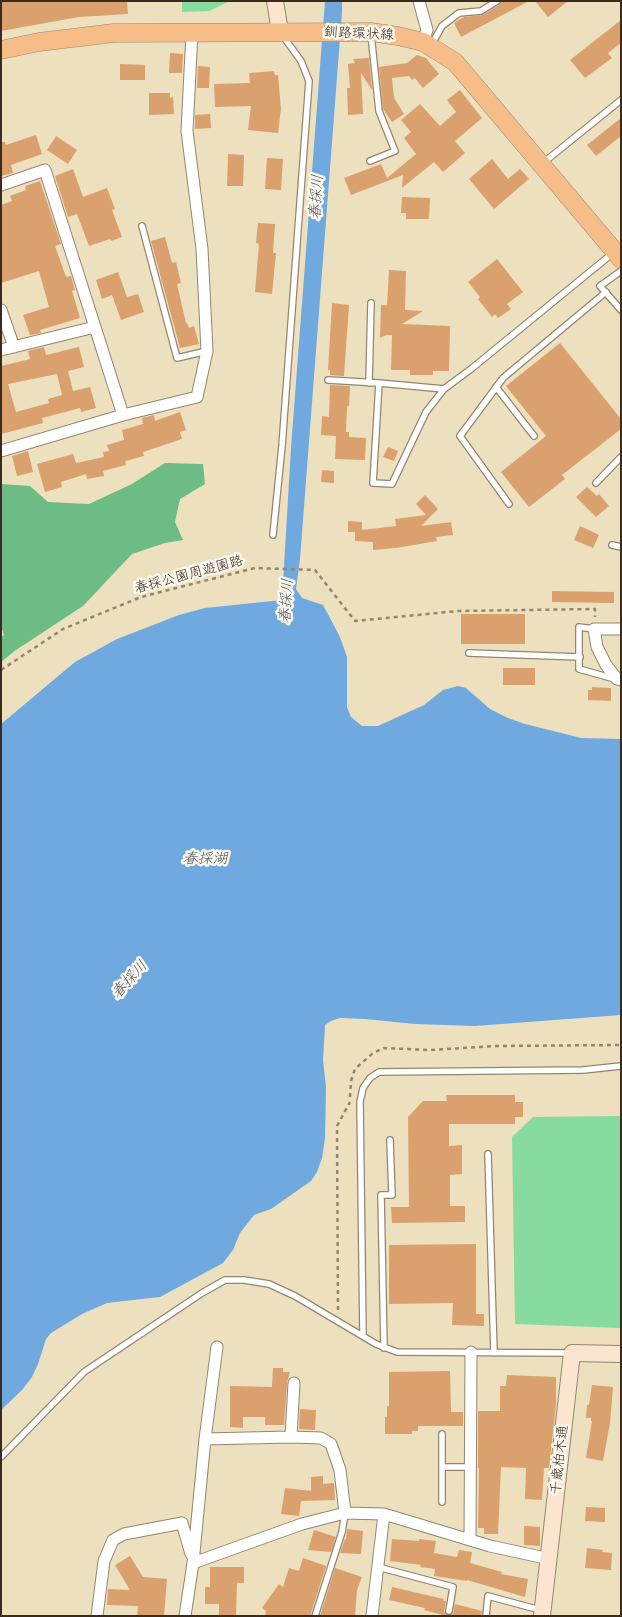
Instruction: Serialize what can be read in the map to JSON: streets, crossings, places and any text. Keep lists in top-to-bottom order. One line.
{"streets":{"main road":["釧路環状線"],"street":["千歳柏木通"],"path":["春採公園周遊園路"]},"water":["春採川","春採湖"]}
